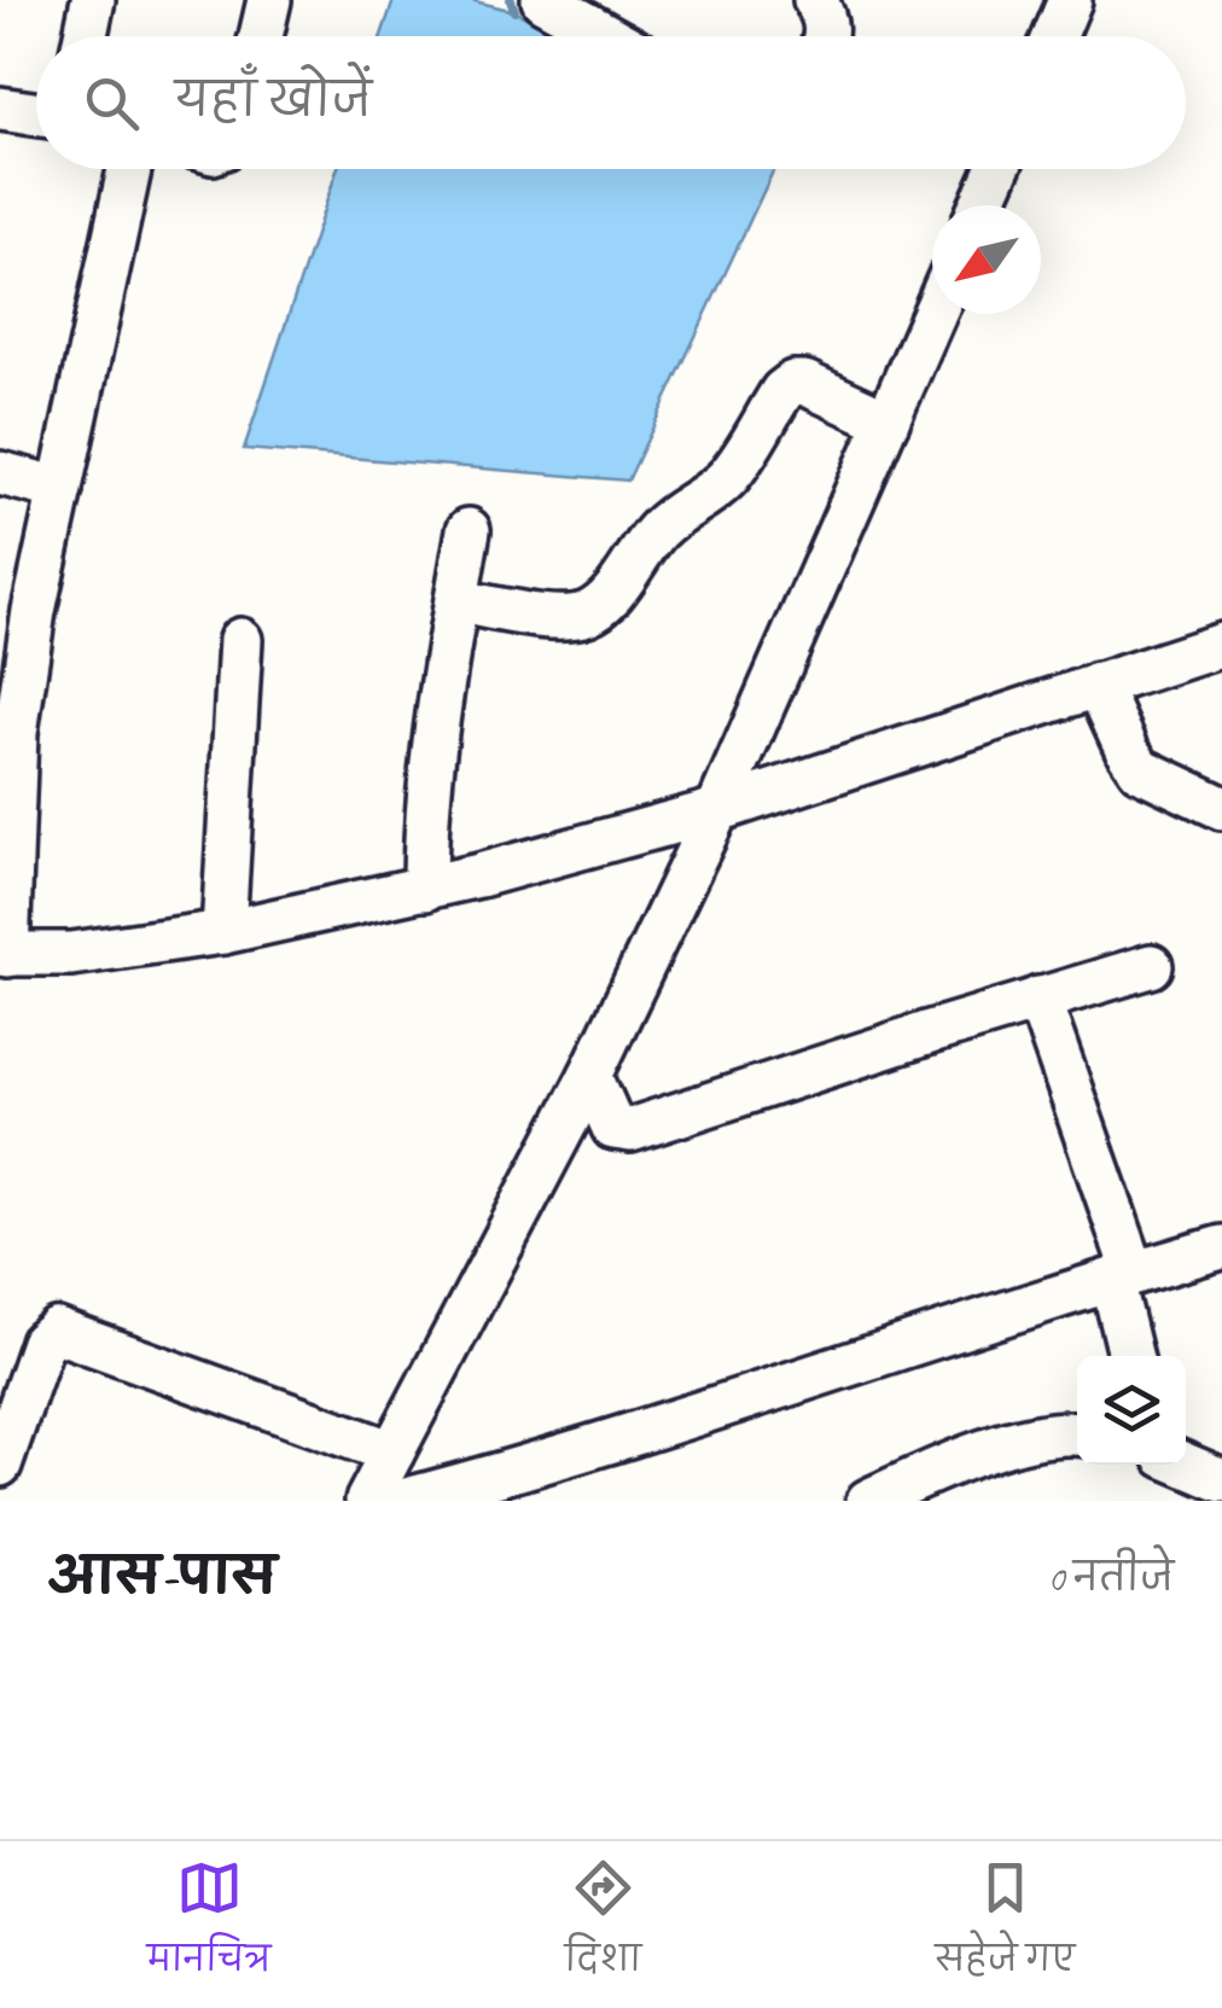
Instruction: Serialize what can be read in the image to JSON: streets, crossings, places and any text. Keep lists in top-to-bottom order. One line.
{"north":"bottom left","page":{"search":"यहाँ खोजें","heading":["आस-पास","0 नतीजे"],"nav":["मानचित्र","दिशा","सहेजे गए"]}}
